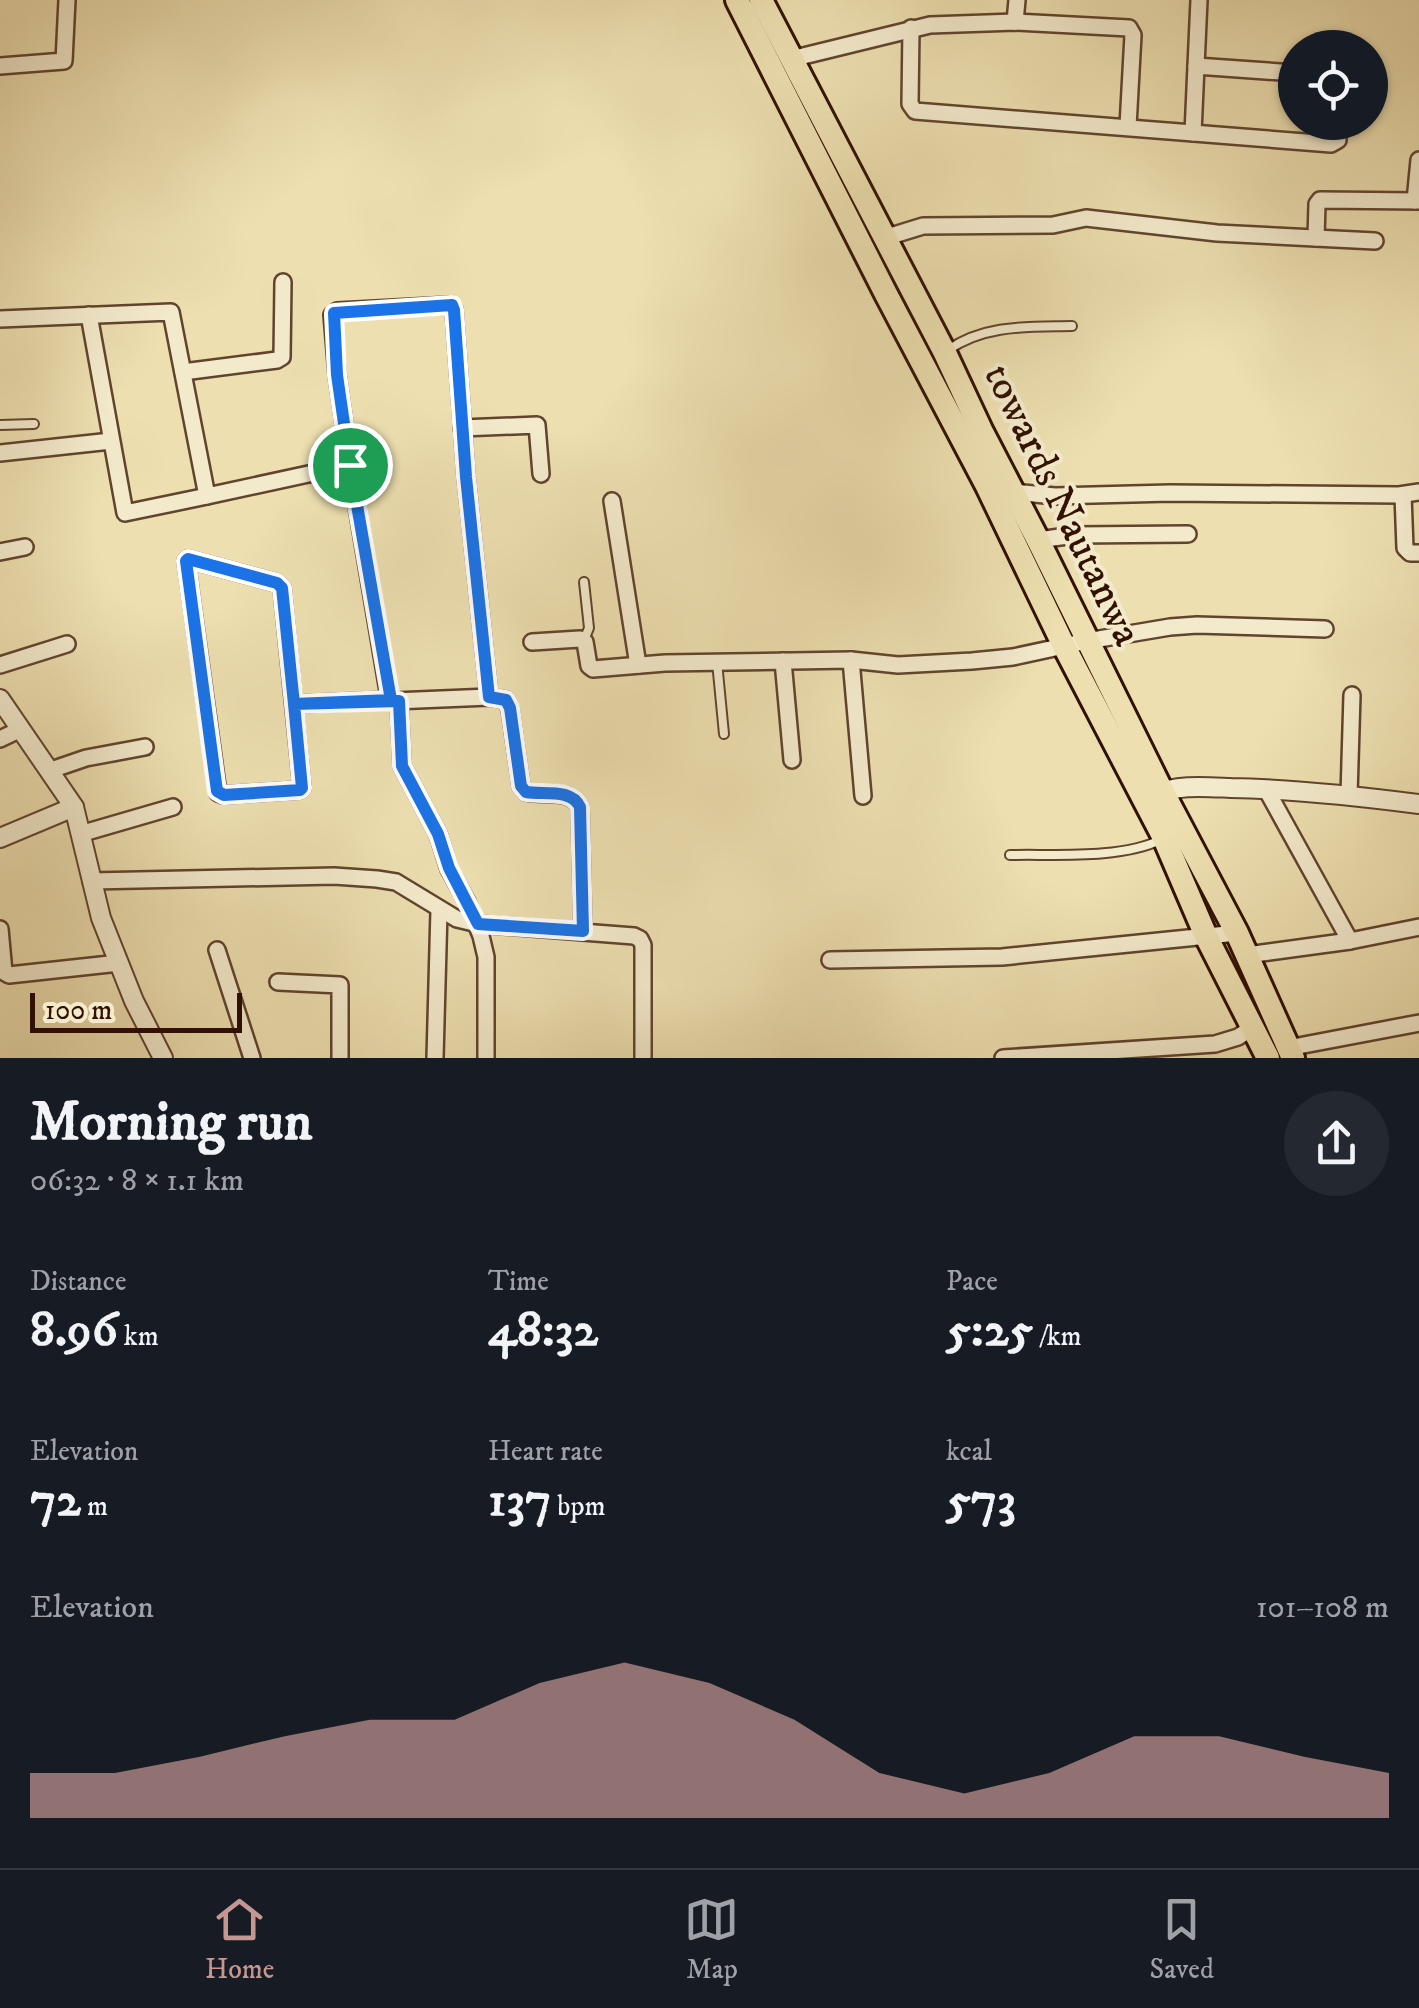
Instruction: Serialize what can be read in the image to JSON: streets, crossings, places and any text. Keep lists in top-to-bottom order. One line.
{"streets":{"main road":["towards Nautanwa"]},"scale_bar":"100 m","page":{"scale":"100 m","heading":["Morning run","06:32 · 8 × 1.1 km"],"stats":[["Distance","8.96 km"],["Time","48:32"],["Pace","5:25 /km"],["Elevation","72 m"],["Heart rate","137 bpm"],["kcal","573"]],"chart":["Elevation","101–108 m"],"tabs":["Home","Map","Saved"]}}
